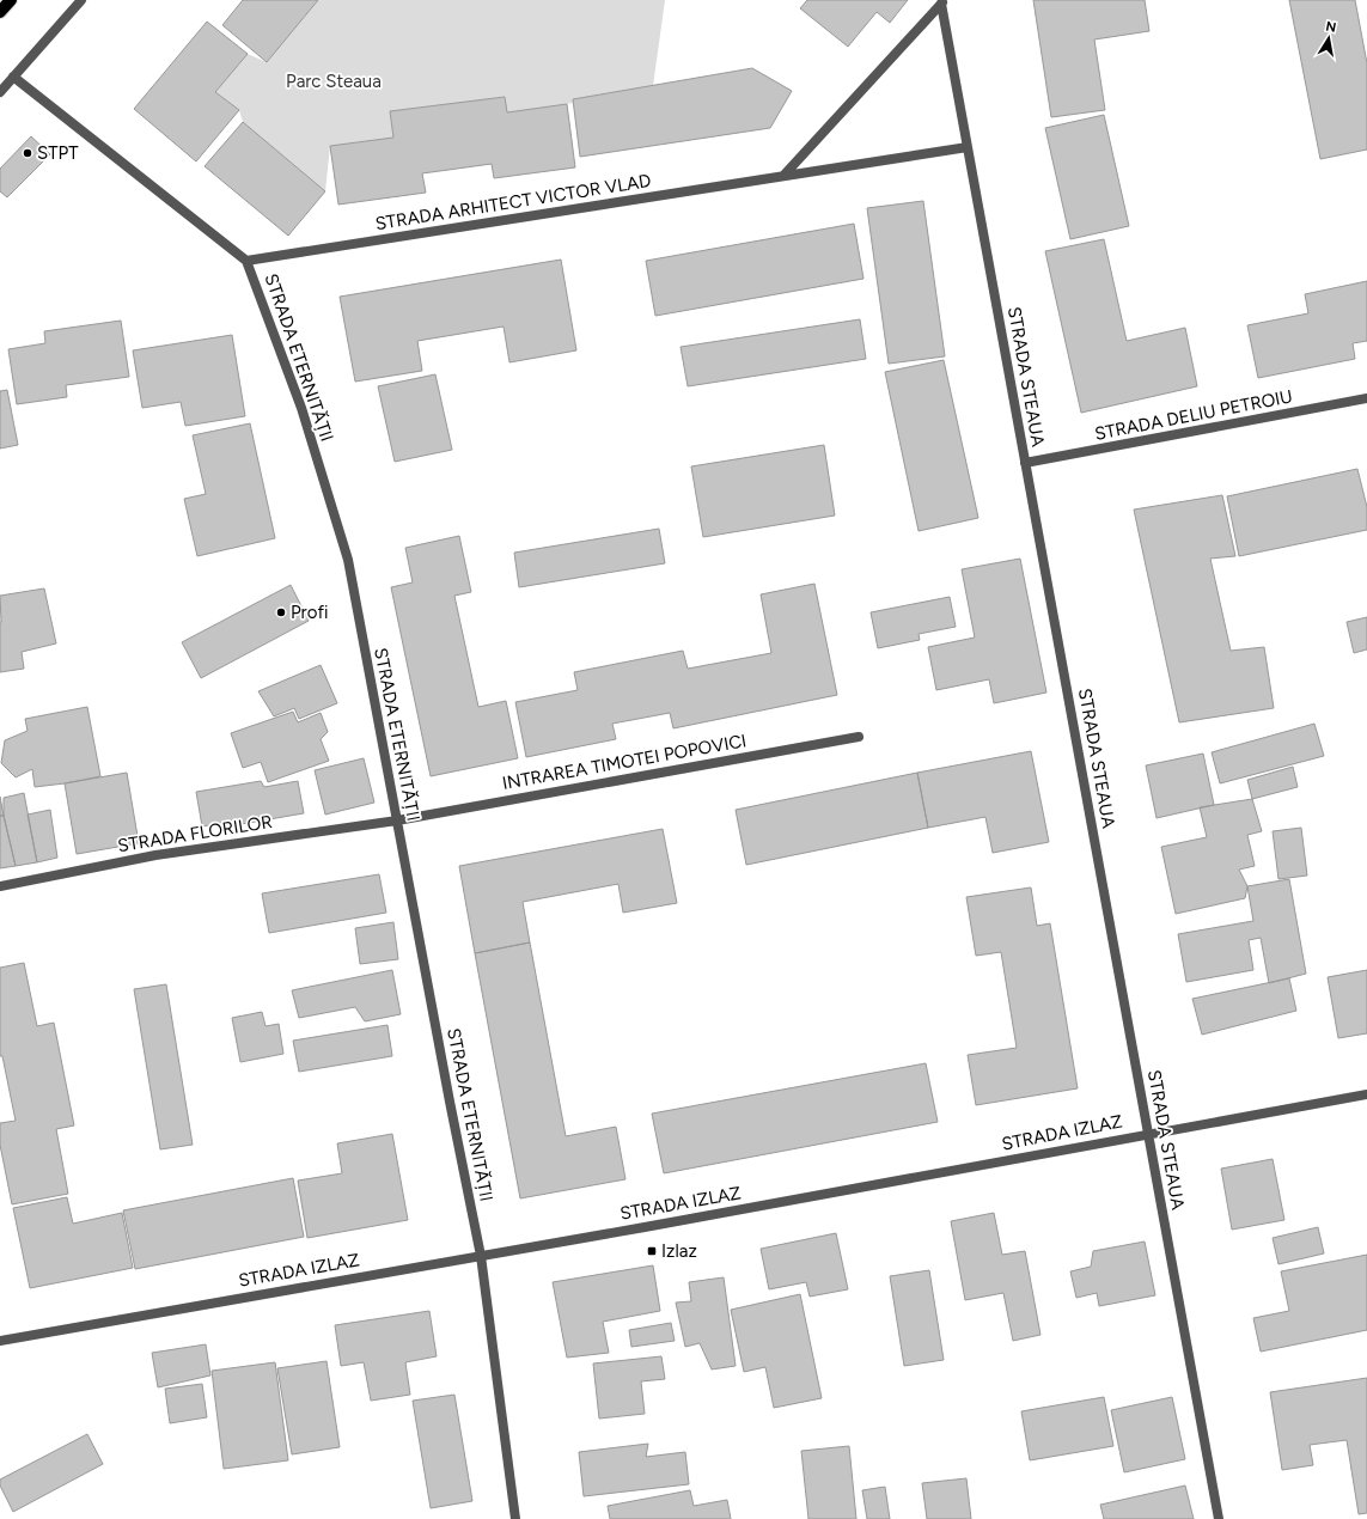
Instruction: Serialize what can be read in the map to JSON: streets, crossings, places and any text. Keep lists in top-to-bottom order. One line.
{"streets":{"street":["STRADA ARHITECT VICTOR VLAD","STRADA ETERNITĂȚII","STRADA STEAUA","STRADA DELIU PETROIU","INTRAREA TIMOTEI POPOVICI","STRADA FLORILOR","STRADA IZLAZ"]},"crossings":[["STRADA ARHITECT VICTOR VLAD","STRADA ETERNITĂȚII"],["STRADA ARHITECT VICTOR VLAD","STRADA STEAUA"],["STRADA ETERNITĂȚII","INTRAREA TIMOTEI POPOVICI"],["STRADA ETERNITĂȚII","STRADA FLORILOR"],["STRADA ETERNITĂȚII","STRADA IZLAZ"],["STRADA STEAUA","STRADA DELIU PETROIU"],["STRADA STEAUA","STRADA IZLAZ"],["INTRAREA TIMOTEI POPOVICI","STRADA FLORILOR"]],"parks":["Parc Steaua"],"places":{"other":["STPT","Profi"],"transit":["Izlaz"]},"north":"top"}
